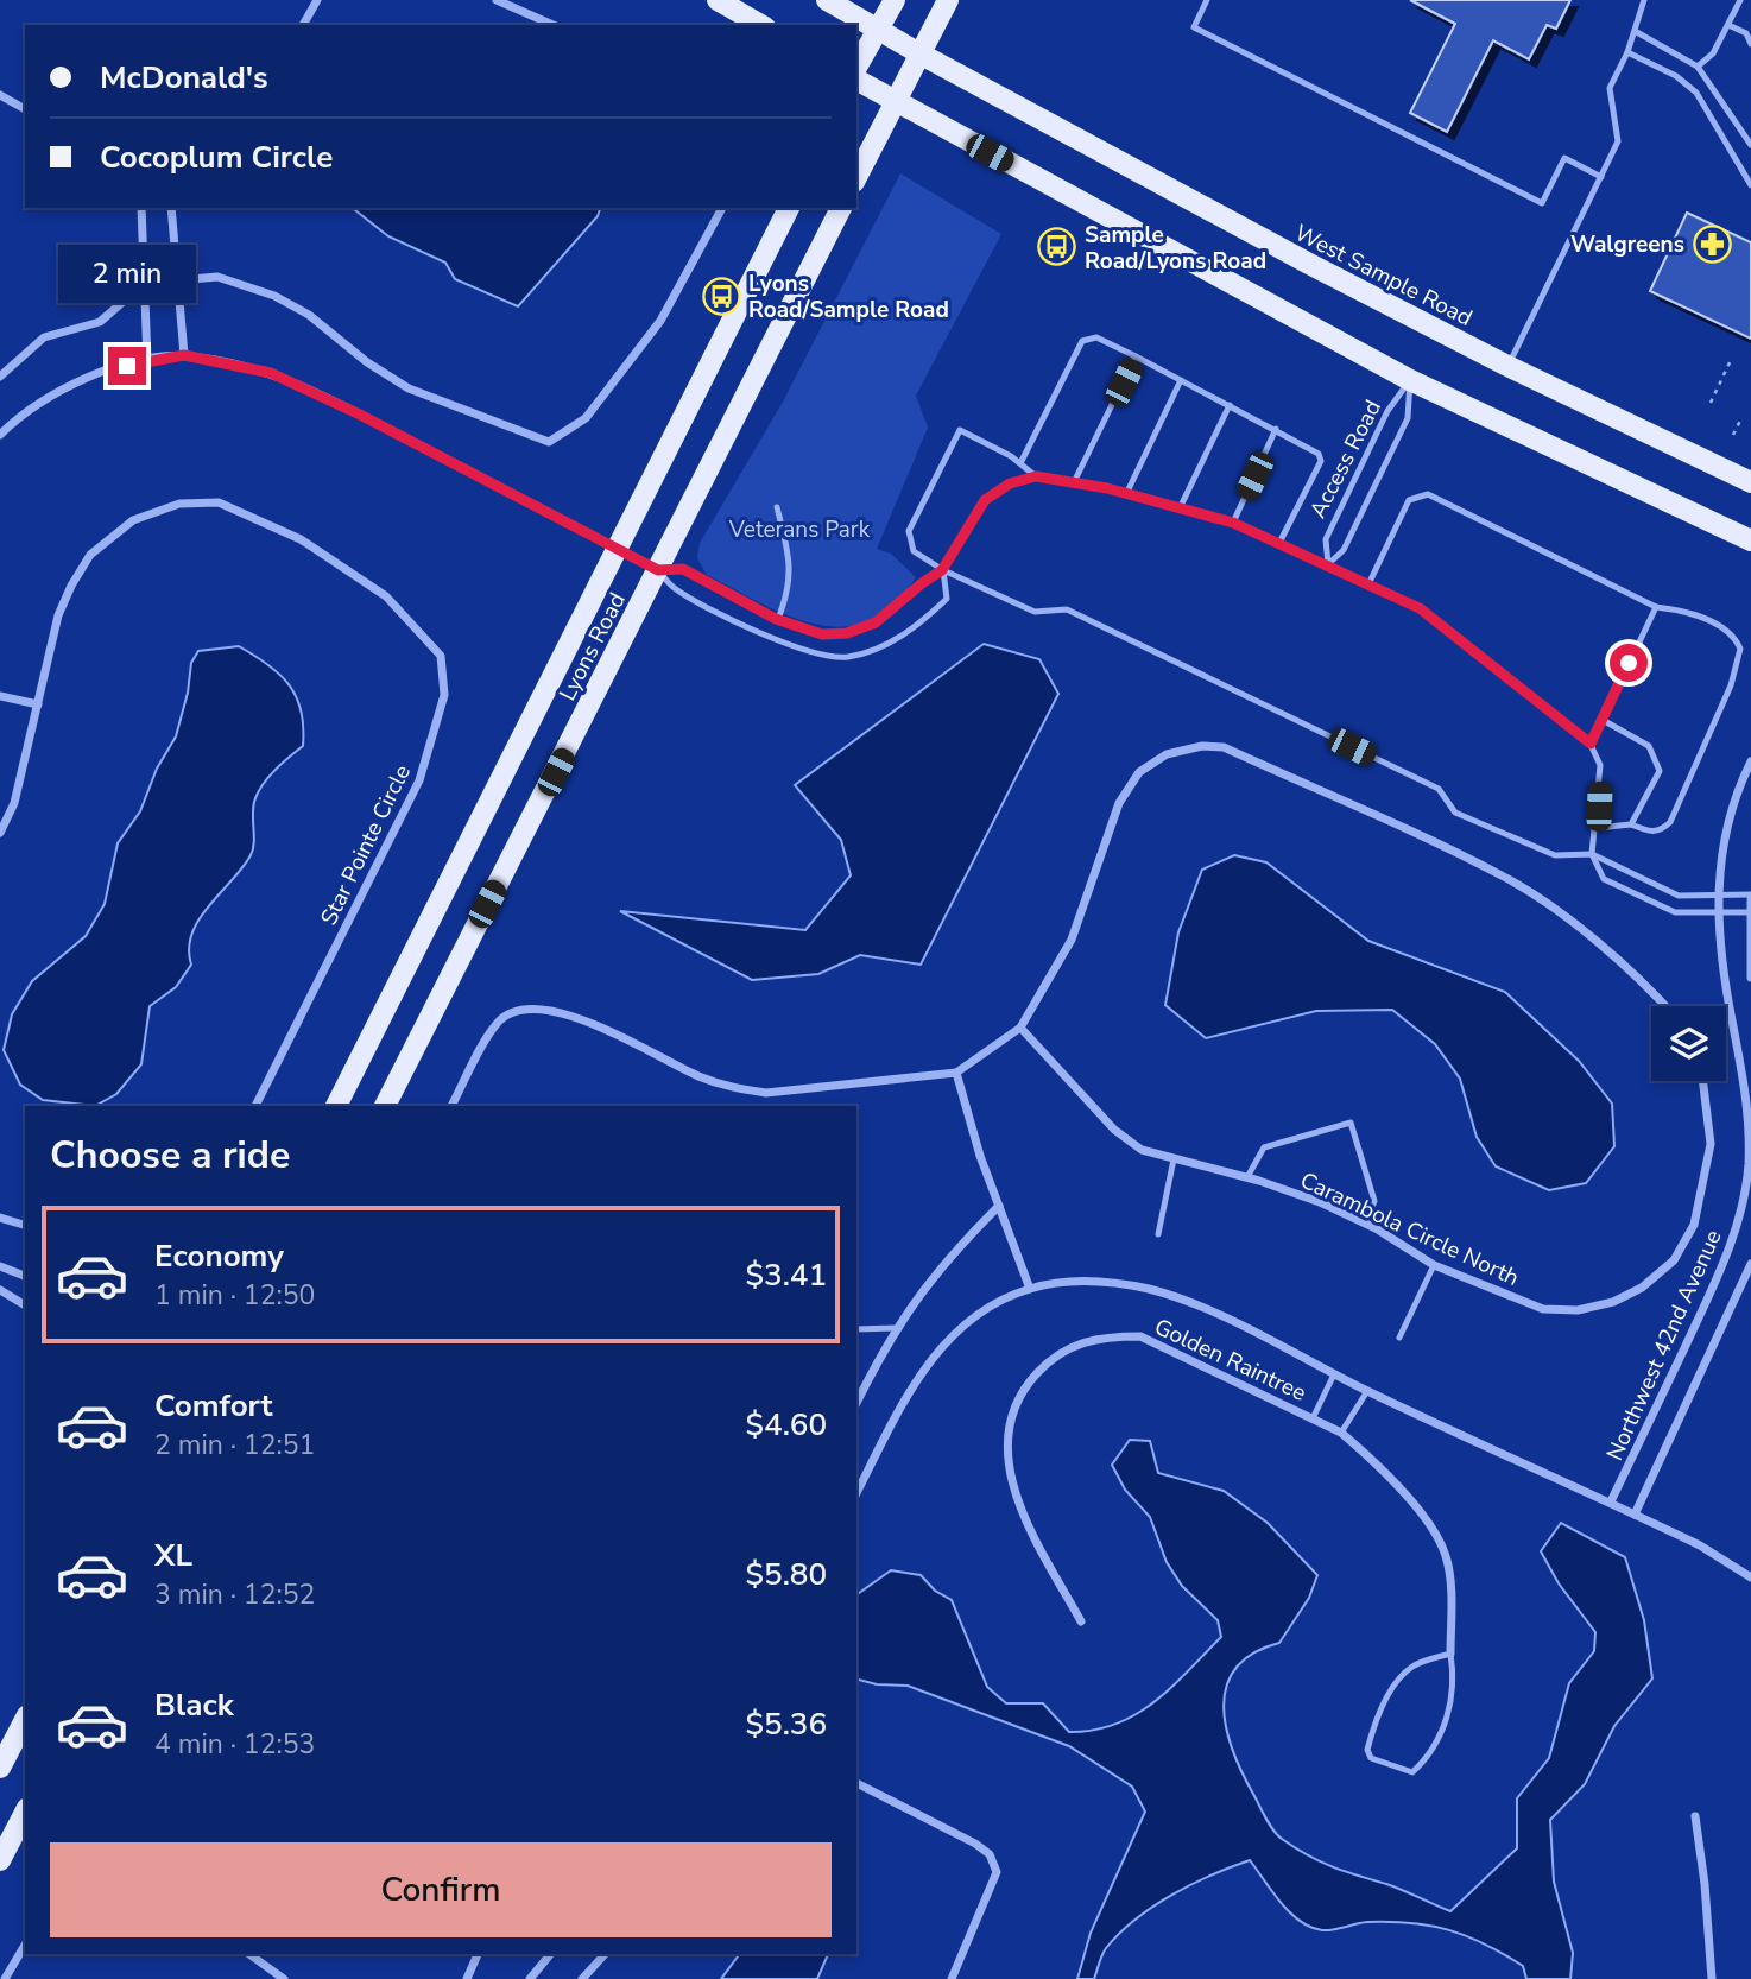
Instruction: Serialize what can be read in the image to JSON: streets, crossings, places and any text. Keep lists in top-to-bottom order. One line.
{"streets":{"main road":["West Sample Road","Lyons Road"],"street":["Star Pointe Circle","Carambola Circle North","Northwest 42nd Avenue","Golden Raintree"],"lane":["Access Road"]},"parks":["Veterans Park"],"places":{"pharmacy":["Walgreens"],"bus stop":["Sample Road/Lyons Road","Lyons Road/Sample Road"]},"page":{"banner":["McDonald's","Cocoplum Circle"],"bubble":"2 min","heading":"Choose a ride","list":[{"name":"Economy","note":"1 min · 12:50","value":"$3.41"},{"name":"Comfort","note":"2 min · 12:51","value":"$4.60"},{"name":"XL","note":"3 min · 12:52","value":"$5.80"},{"name":"Black","note":"4 min · 12:53","value":"$5.36"}],"buttons":"Confirm"}}
